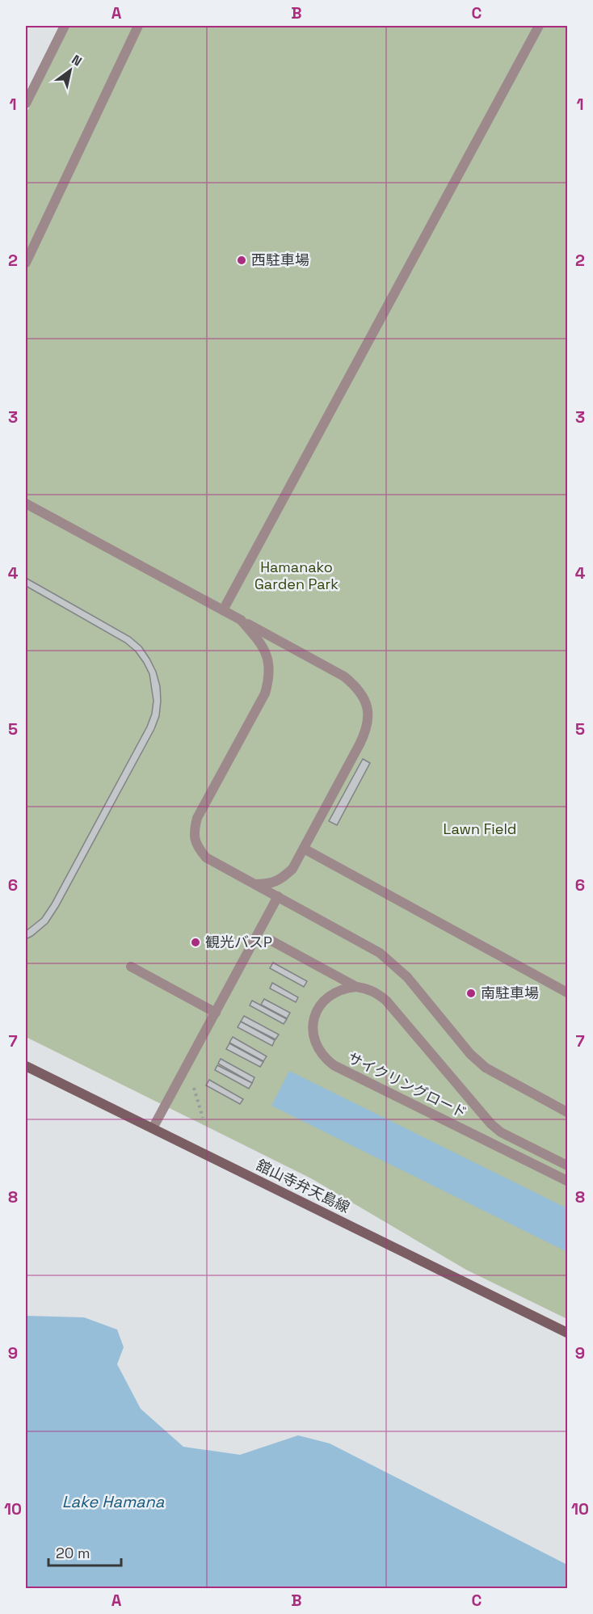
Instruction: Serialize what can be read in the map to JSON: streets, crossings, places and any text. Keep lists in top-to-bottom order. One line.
{"streets":{"main road":["舘山寺弁天島線"],"street":["サイクリングロード"]},"water":["Lake Hamana"],"parks":["Hamanako Garden Park","Lawn Field"],"places":["西駐車場","観光バスP","南駐車場"],"scale_bar":"20 m","north":"top right","grid":{"columns":["A","B","C"],"rows":["1","2","3","4","5","6","7","8","9","10"]}}
